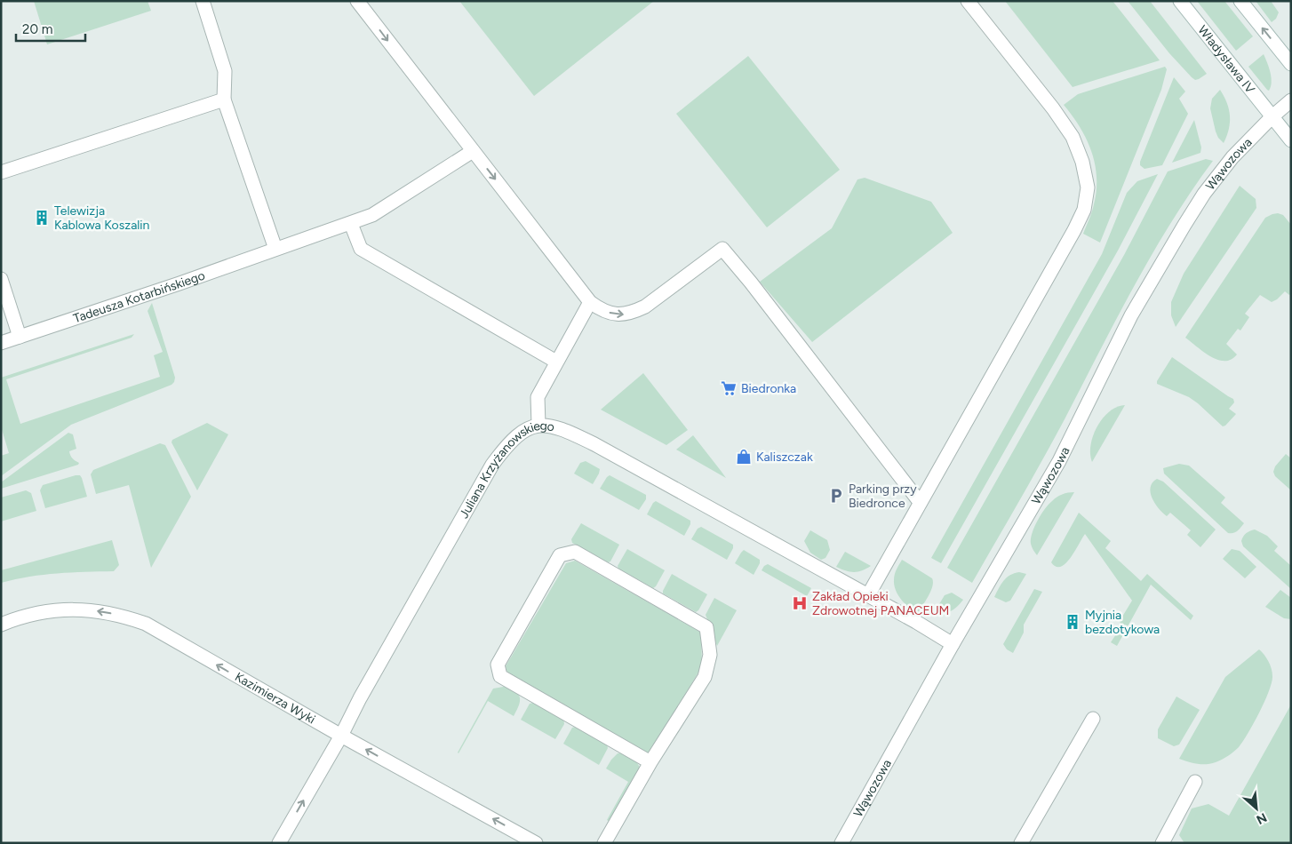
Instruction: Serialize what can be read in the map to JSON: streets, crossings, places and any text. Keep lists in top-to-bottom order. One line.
{"streets":{"street":["Władysława IV","Wąwozowa","Tadeusza Kotarbińskiego","Juliana Krzyżanowskiego","Kazimierza Wyki"]},"crossings":[["Władysława IV","Wąwozowa"],["Wąwozowa","Juliana Krzyżanowskiego"],["Juliana Krzyżanowskiego","Kazimierza Wyki"]],"one_way":["Kazimierza Wyki"],"places":{"building":["Telewizja Kablowa Koszalin","Myjnia bezdotykowa"],"supermarket":["Biedronka"],"shop":["Kaliszczak"],"parking":["Parking przy Biedronce"],"hospital":["Zakład Opieki Zdrowotnej PANACEUM"]},"scale_bar":"20 m","north":"bottom right"}
